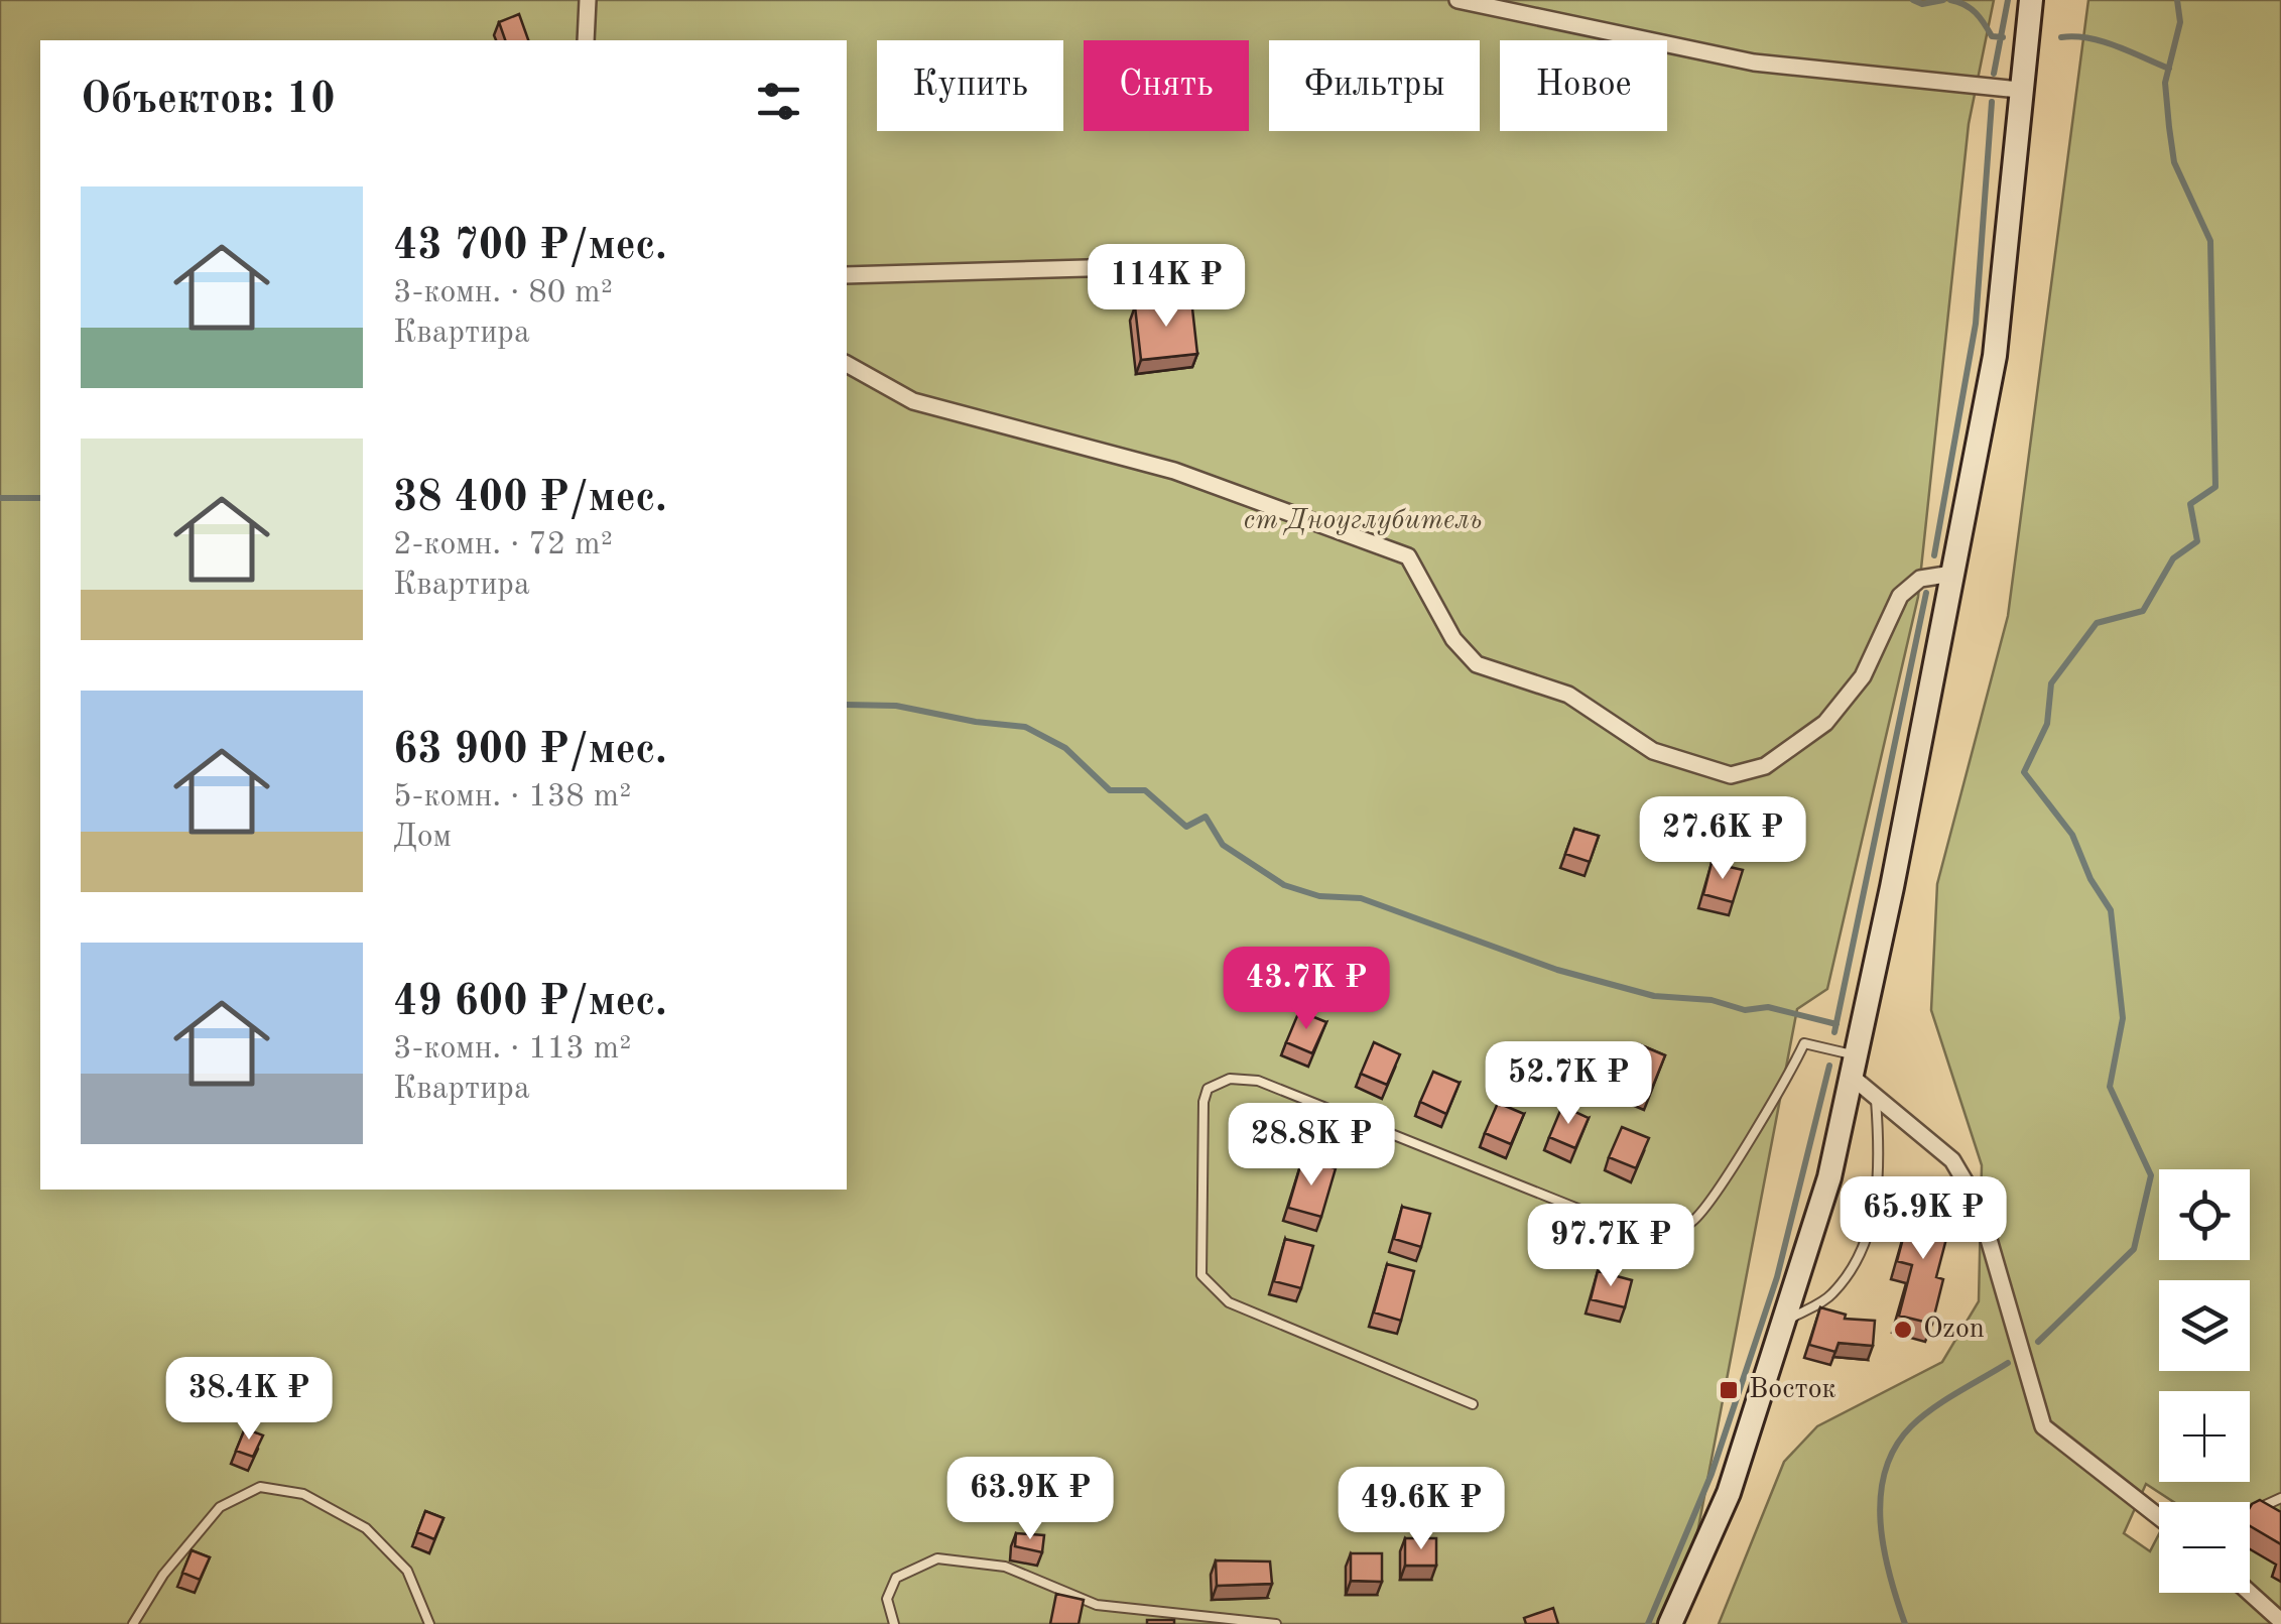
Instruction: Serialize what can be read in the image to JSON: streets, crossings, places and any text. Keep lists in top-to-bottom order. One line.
{"parks":["ст Дноуглубитель"],"places":{"other":["Ozon"],"transit":["Восток"]},"page":{"chip":["Купить","Снять","Фильтры","Новое"],"heading":"Объектов: 10","list":[{"name":"43 700 ₽/мес.","note":"3-комн. · 80 m² · Квартира"},{"name":"38 400 ₽/мес.","note":"2-комн. · 72 m² · Квартира"},{"name":"63 900 ₽/мес.","note":"5-комн. · 138 m² · Дом"},{"name":"49 600 ₽/мес.","note":"3-комн. · 113 m² · Квартира"}],"price":["114K ₽","27.6K ₽","43.7K ₽","52.7K ₽","28.8K ₽","65.9K ₽","97.7K ₽","38.4K ₽","63.9K ₽","49.6K ₽"],"map_buttons":["+","−"]}}
